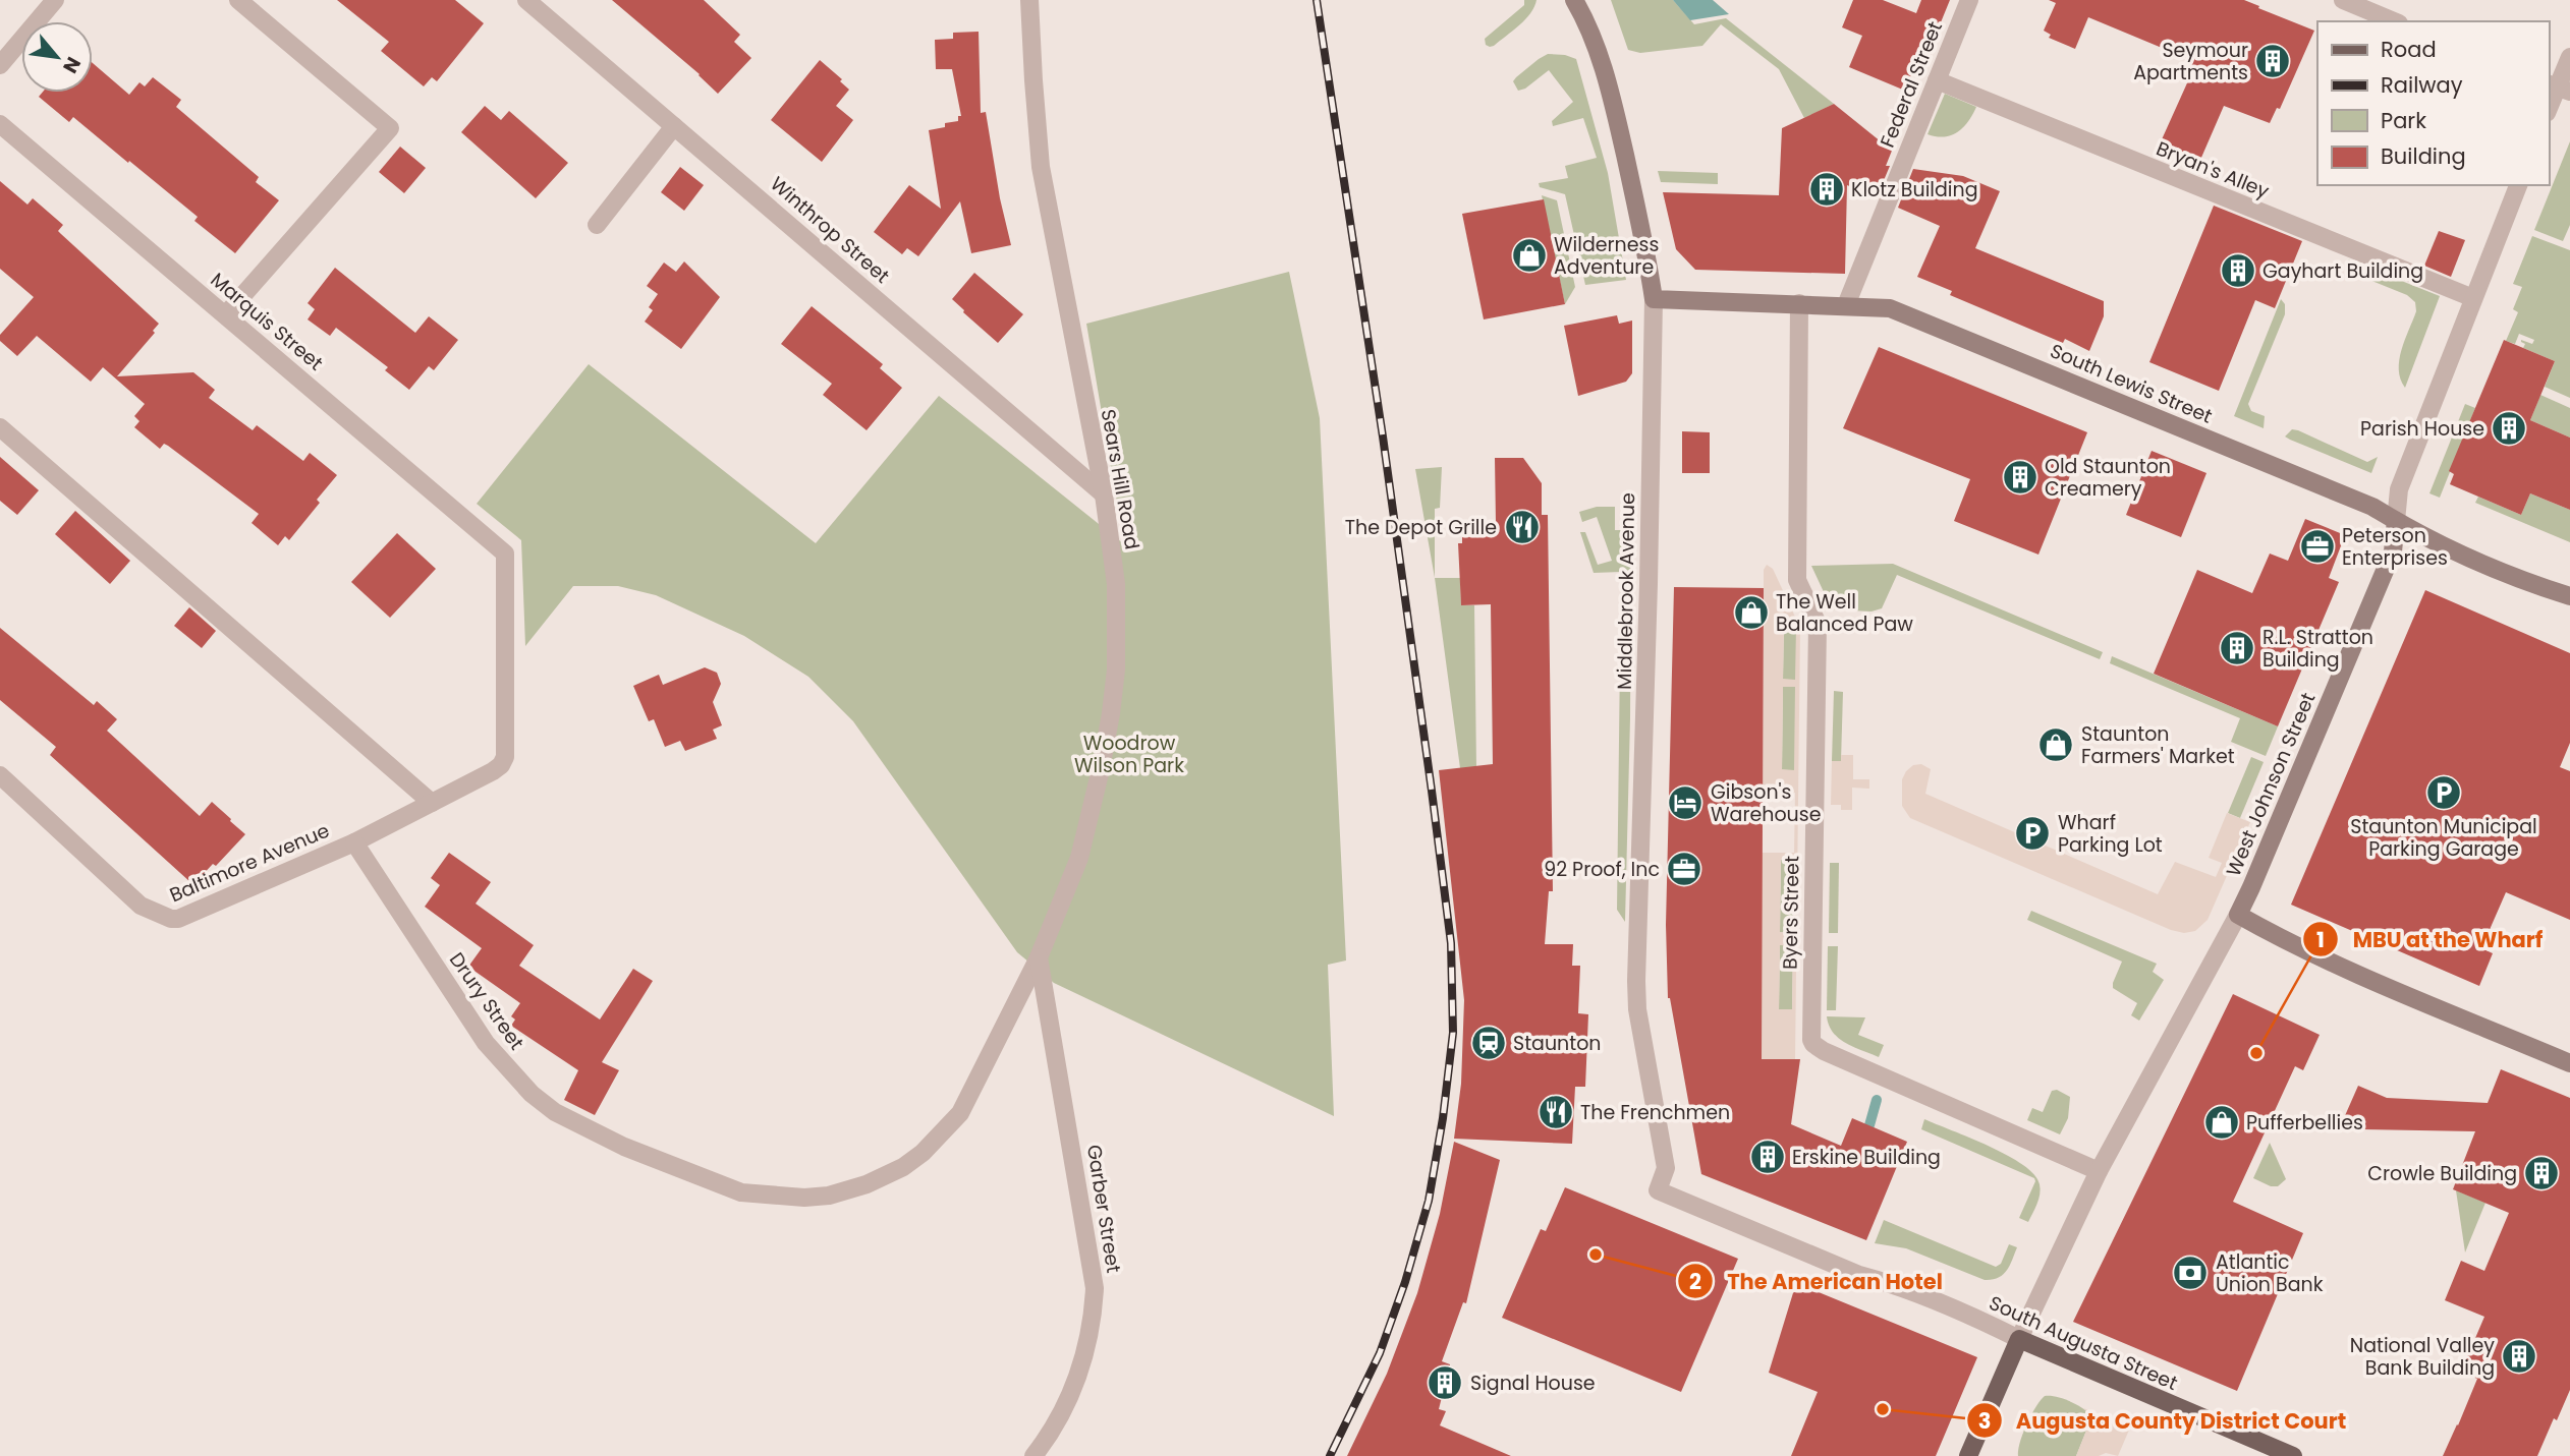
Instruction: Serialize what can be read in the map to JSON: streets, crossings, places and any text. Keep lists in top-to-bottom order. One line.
{"streets":{"main road":["South Lewis Street","Middlebrook Avenue","West Johnson Street","South Augusta Street"],"street":["Federal Street","Bryan's Alley","Winthrop Street","Marquis Street","Sears Hill Road","Baltimore Avenue","Byers Street","Drury Street","Garber Street"]},"crossings":[["Federal Street","Bryan's Alley"],["Federal Street","South Lewis Street"],["Bryan's Alley","West Johnson Street"],["Winthrop Street","Sears Hill Road"],["South Lewis Street","Middlebrook Avenue"],["South Lewis Street","West Johnson Street"],["South Lewis Street","Byers Street"],["Sears Hill Road","Drury Street"],["Sears Hill Road","Garber Street"],["Middlebrook Avenue","South Augusta Street"],["West Johnson Street","Byers Street"],["West Johnson Street","South Augusta Street"],["Baltimore Avenue","Drury Street"],["Drury Street","Garber Street"]],"parks":["Woodrow Wilson Park"],"places":{"building":["Seymour Apartments","Klotz Building","Gayhart Building","Parish House","Old Staunton Creamery","R.L. Stratton Building","Erskine Building","Crowle Building","National Valley Bank Building","Signal House"],"shop":["Wilderness Adventure","The Well Balanced Paw","Staunton Farmers' Market","Pufferbellies"],"restaurant":["The Depot Grille","The Frenchmen"],"office":["Peterson Enterprises","92 Proof, Inc"],"parking":["Staunton Municipal Parking Garage","Wharf Parking Lot"],"hotel":["Gibson's Warehouse"],"station":["Staunton"],"other":["MBU at the Wharf","The American Hotel","Augusta County District Court"],"bank":["Atlantic Union Bank"]},"legend":["Road","Railway","Park","Building"],"north":"bottom right"}
